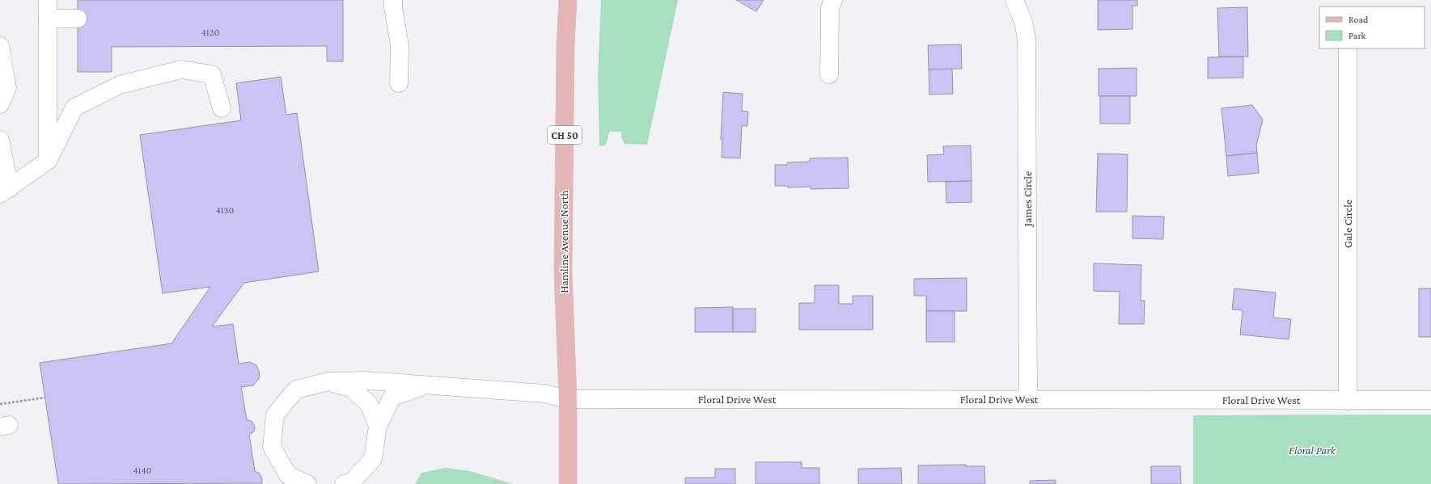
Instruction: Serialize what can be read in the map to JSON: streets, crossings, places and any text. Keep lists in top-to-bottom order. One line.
{"streets":{"main road":["CH 50","Hamline Avenue North"],"street":["James Circle","Gale Circle","Floral Drive West"]},"crossings":[["James Circle","Floral Drive West"],["Gale Circle","Floral Drive West"],["Hamline Avenue North","Floral Drive West"]],"parks":["Floral Park"],"house_numbers":["4120","4130","4140"],"legend":["Road","Park"]}
